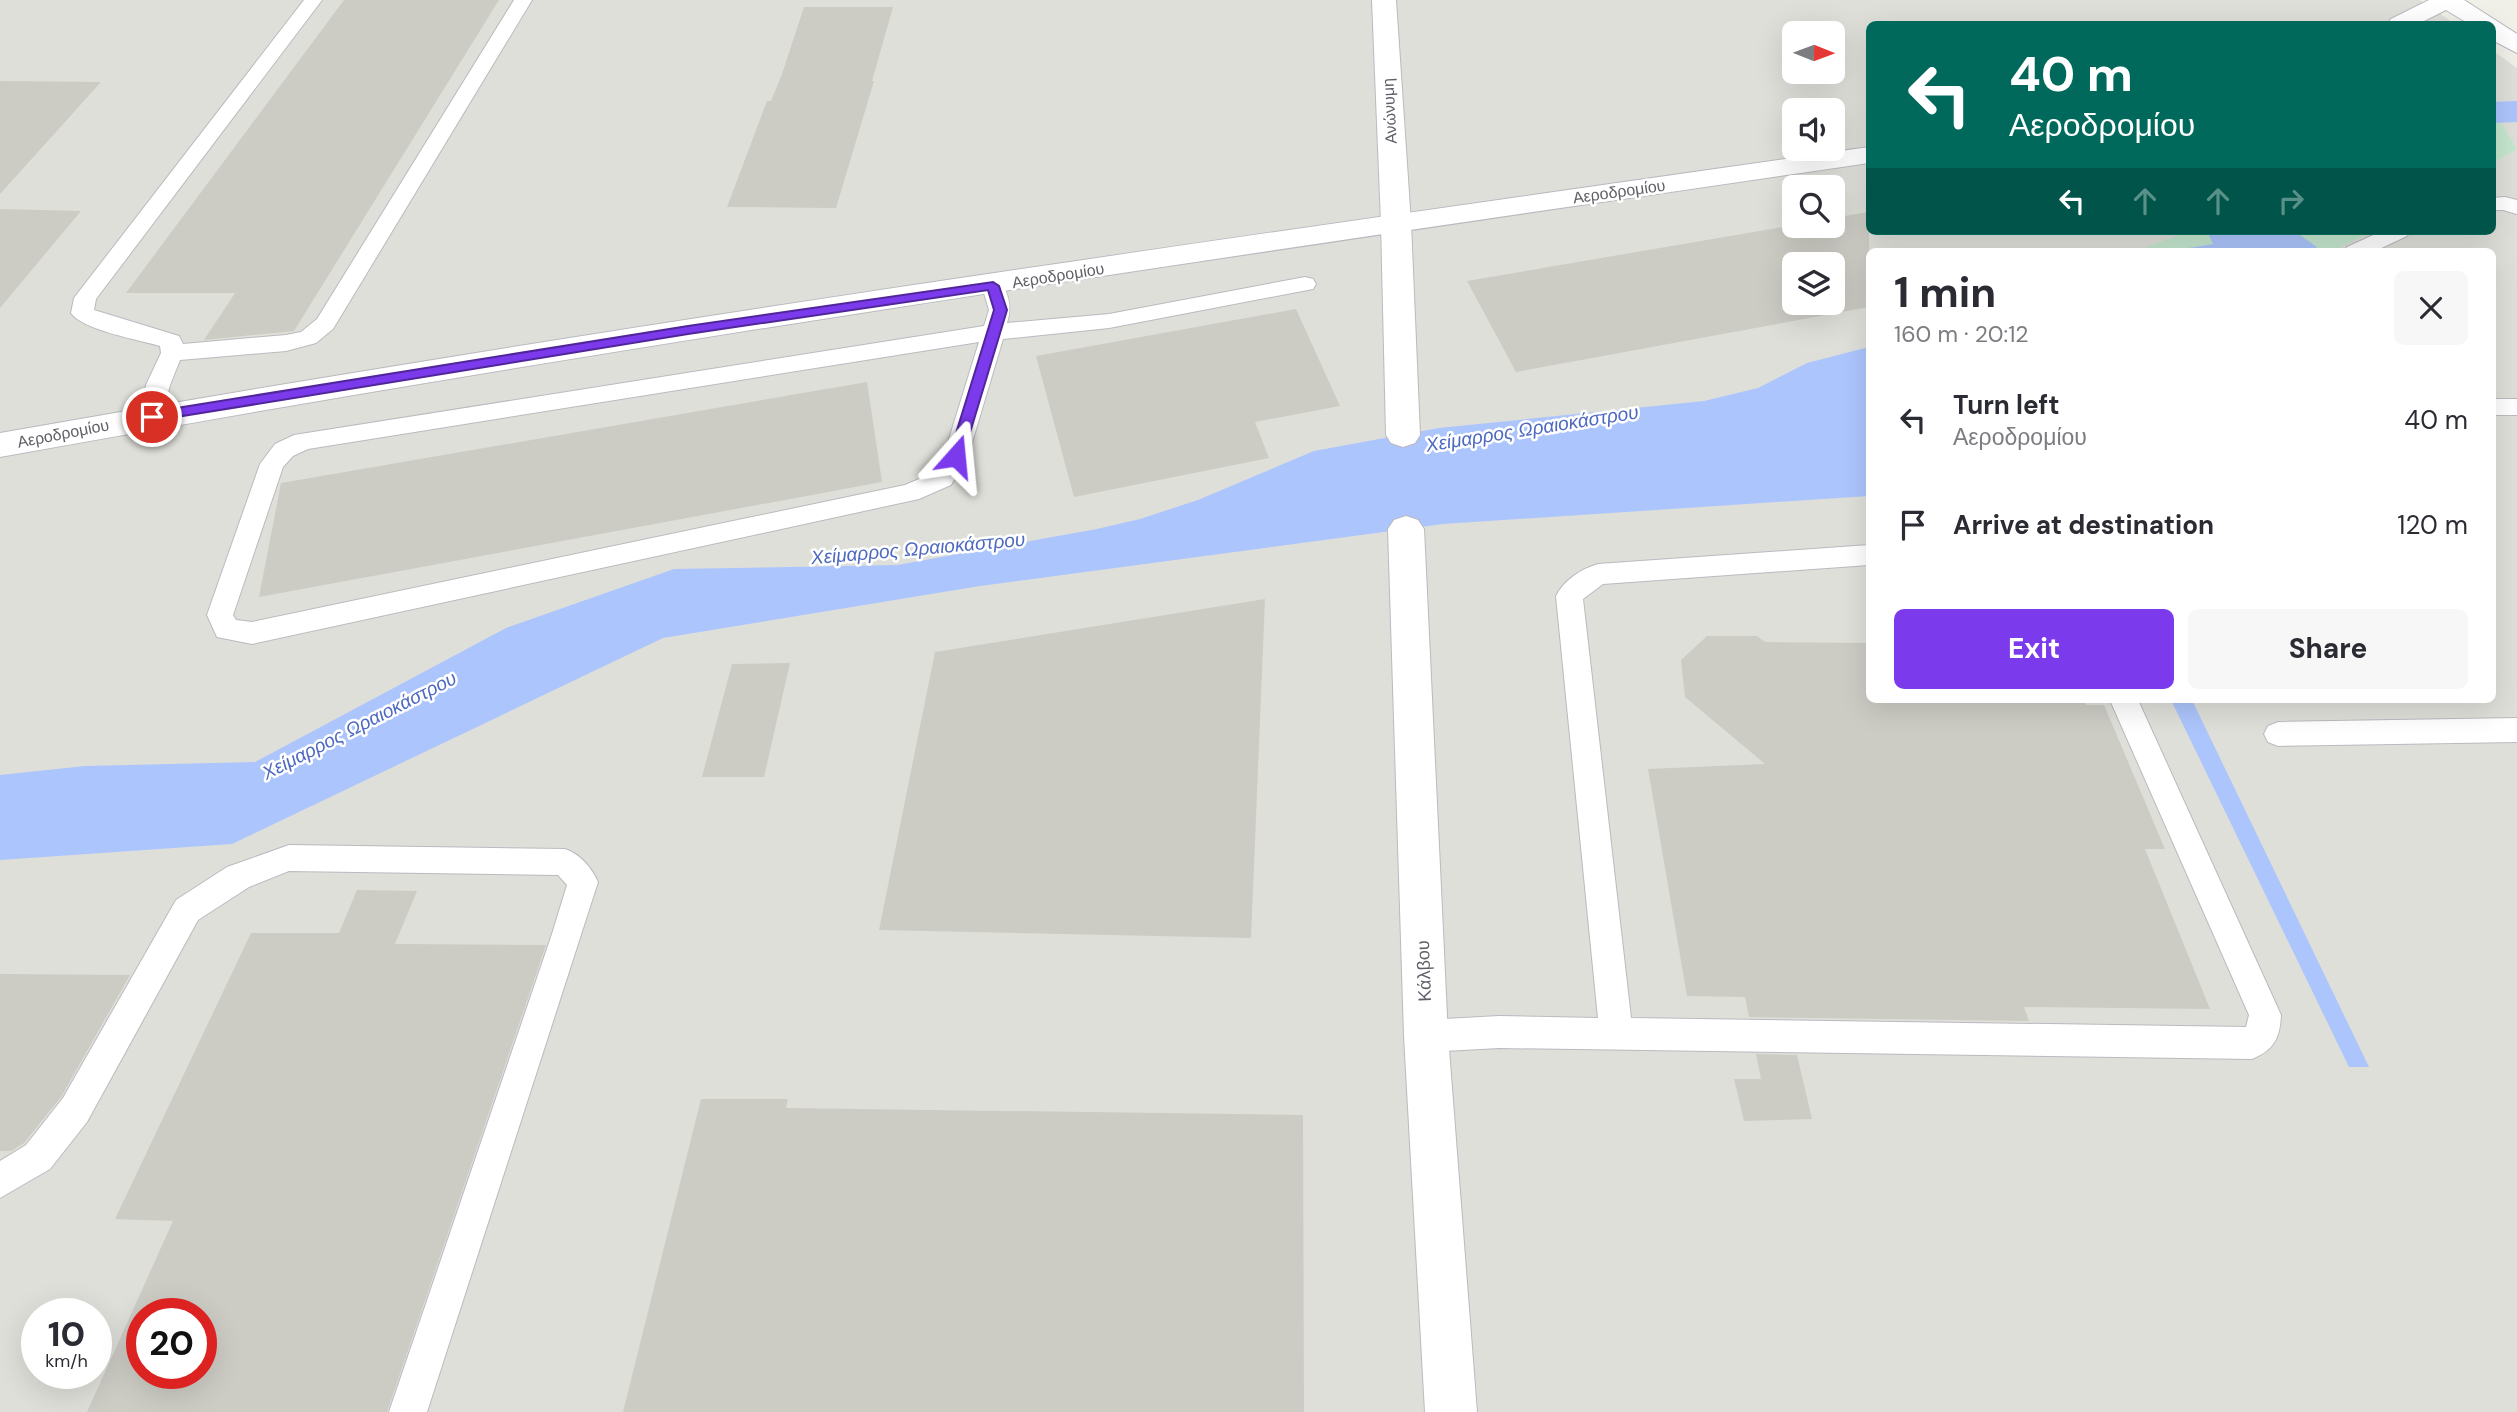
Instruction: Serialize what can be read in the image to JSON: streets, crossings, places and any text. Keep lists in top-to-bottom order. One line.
{"streets":{"street":["Ανώνυμη","Αεροδρομίου","Κάλβου"]},"crossings":[["Ανώνυμη","Αεροδρομίου"]],"water":["Χείμαρρος Ωραιοκάστρου"],"north":"right","page":{"turn":["40 m","Αεροδρομίου"],"heading":["1 min","160 m · 20:12"],"list":[{"name":"Turn left","note":"Αεροδρομίου","value":"40 m"},{"name":"Arrive at destination","value":"120 m"}],"buttons":["Exit","Share"],"speed":"10 km/h","limit":"20"}}
